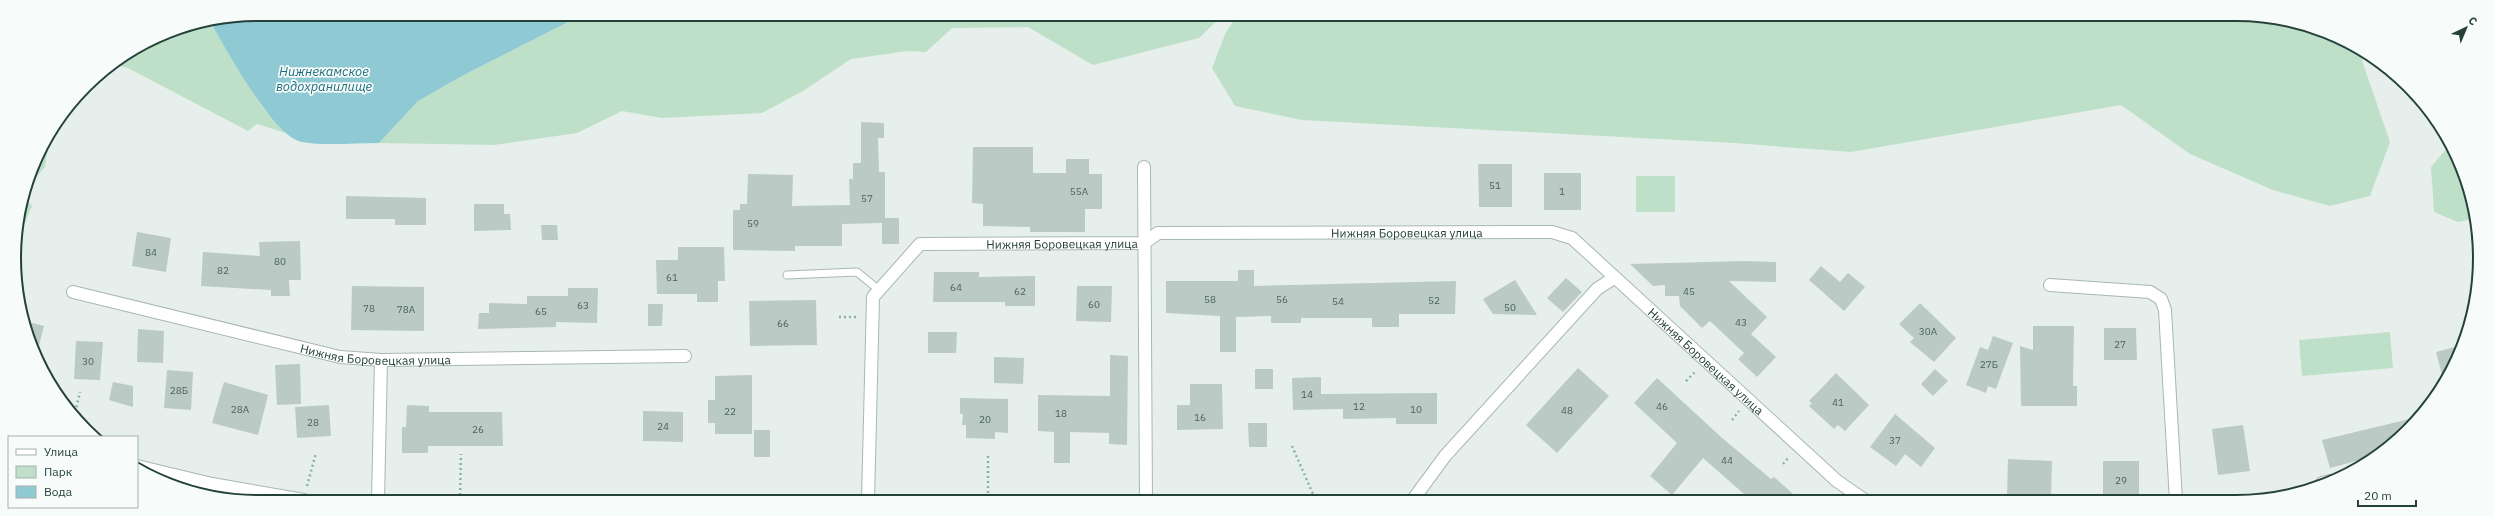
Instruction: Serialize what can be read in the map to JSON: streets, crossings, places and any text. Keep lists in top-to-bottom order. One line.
{"streets":{"street":["Нижняя Боровецкая улица"]},"water":["Нижнекамское водохранилище"],"house_numbers":["51","55А","1","57","59","84","80","82","61","64","62","45","58","56","52","54","60","63","50","78","78А","65","43","66","30А","27","30","27Б","28Б","14","41","12","46","28А","10","48","22","18","16","20","28","24","26","37","44","29"],"legend":["Улица","Парк","Вода"],"scale_bar":"20 m","north":"top right"}
